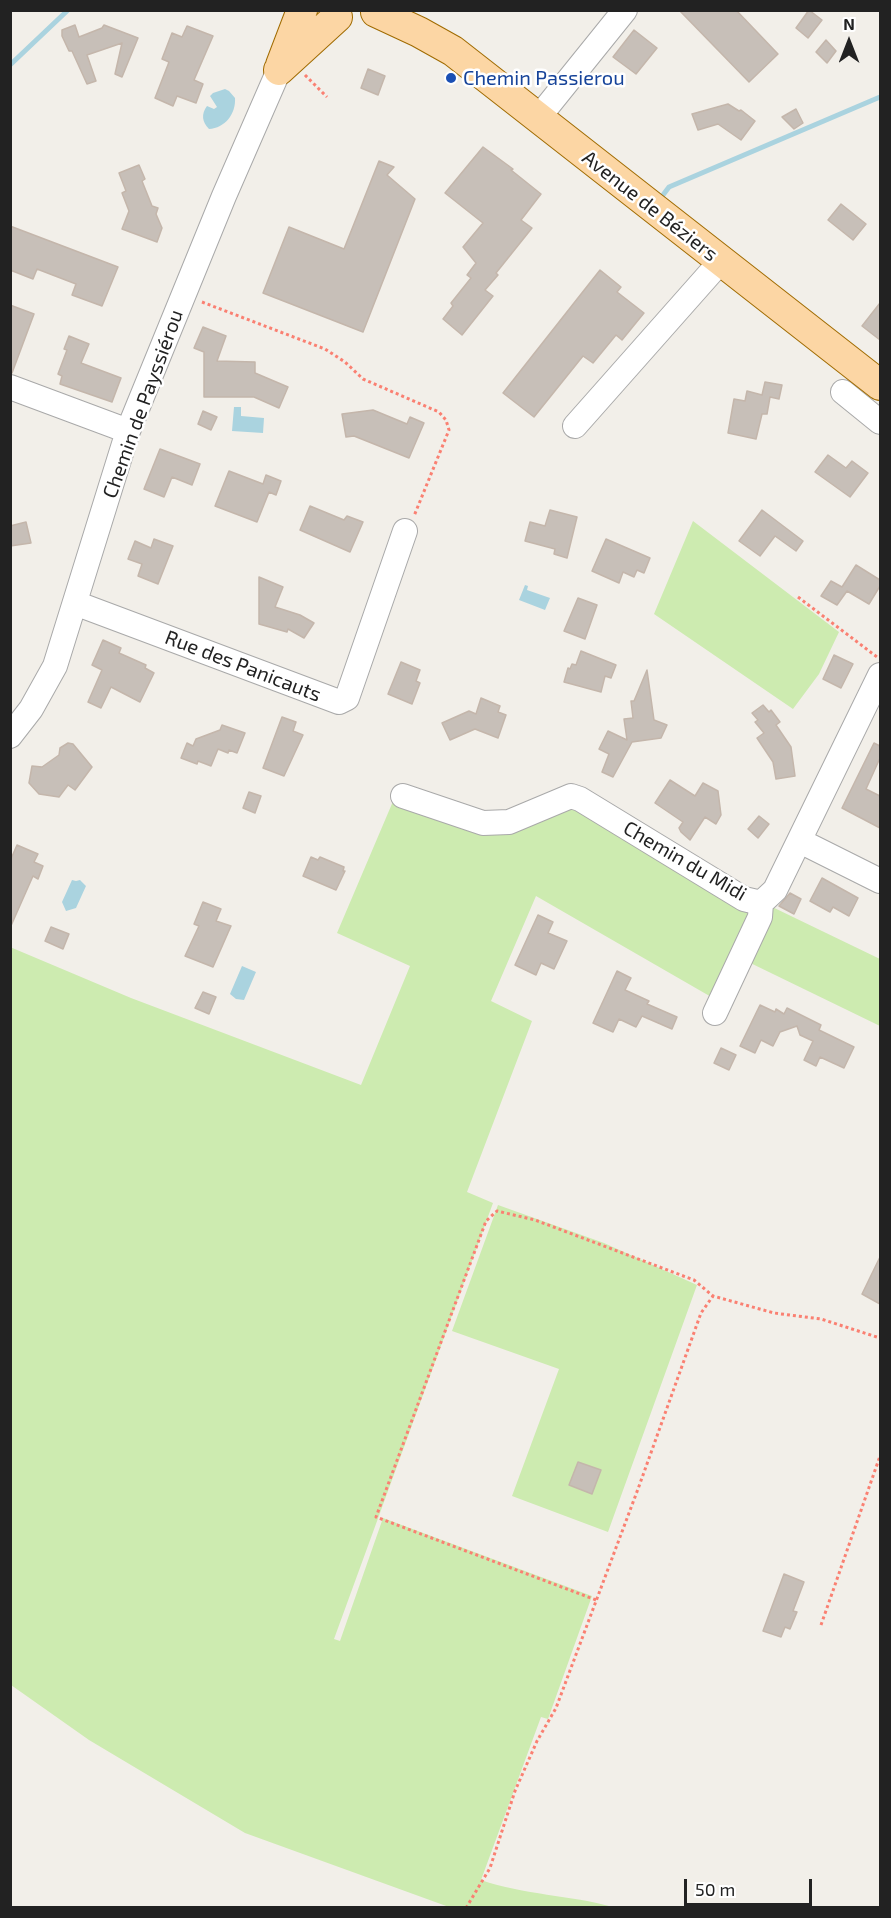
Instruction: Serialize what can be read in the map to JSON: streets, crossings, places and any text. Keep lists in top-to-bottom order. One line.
{"streets":{"main road":["Avenue de Béziers","Chemin de Payssiérou"],"street":["Rue des Panicauts","Chemin du Midi"]},"crossings":[["Chemin de Payssiérou","Rue des Panicauts"]],"places":["Chemin Passierou"],"scale_bar":"50 m","north":"top"}
